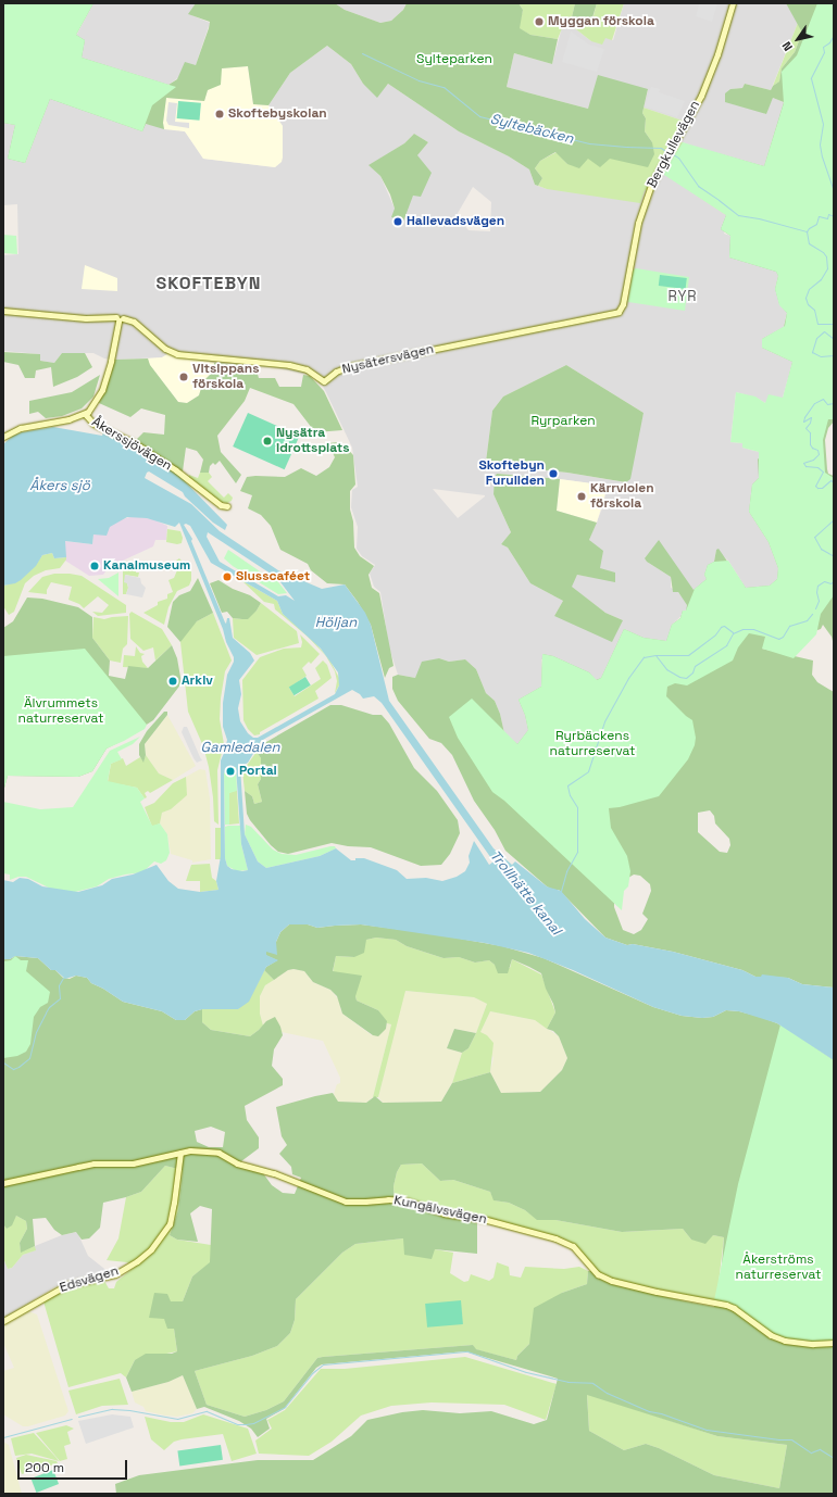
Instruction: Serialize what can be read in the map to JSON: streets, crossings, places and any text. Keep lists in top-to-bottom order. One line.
{"streets":{"street":["Bergkullevägen","Nysätersvägen","Åkerssjövägen","Kungälvsvägen","Edsvägen"]},"crossings":[["Bergkullevägen","Nysätersvägen"],["Kungälvsvägen","Edsvägen"]],"districts":["SKOFTEBYN","RYR"],"water":["Syltebäcken","Åkers sjö","Höljan","Gamledalen","Trollhätte kanal"],"parks":["Sylteparken","Ryrparken","Älvrummets naturreservat","Ryrbäckens naturreservat","Åkerströms naturreservat"],"places":["Myggan förskola","Skoftebyskolan","Hallevadsvägen","Vitsippans förskola","Nysätra idrottsplats","Skoftebyn Furuliden","Kärrviolen förskola","Kanalmuseum","Slusscaféet","Arkiv","Portal"],"scale_bar":"200 m","north":"bottom left"}
